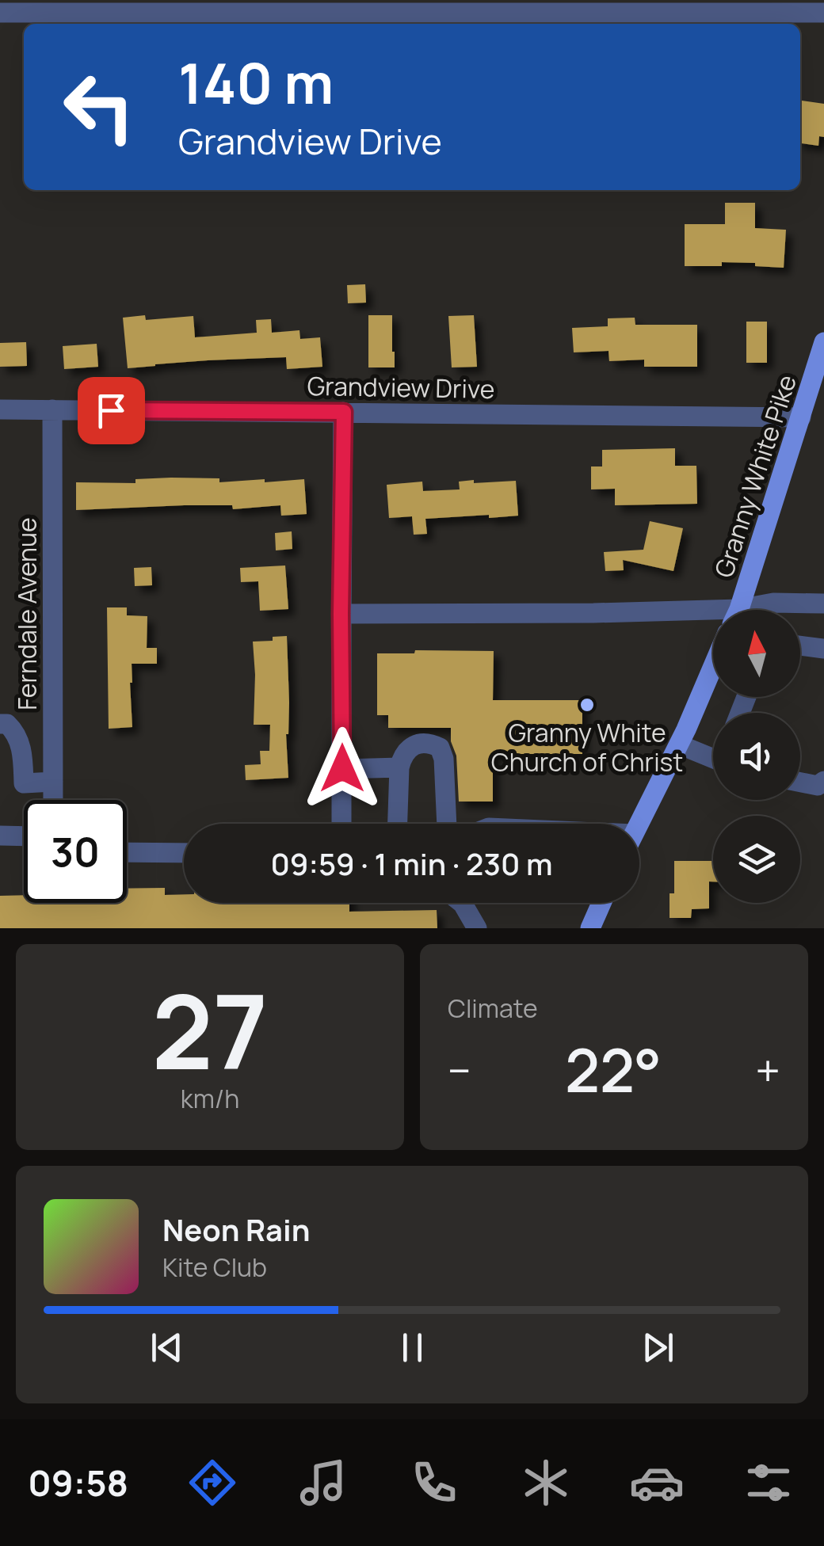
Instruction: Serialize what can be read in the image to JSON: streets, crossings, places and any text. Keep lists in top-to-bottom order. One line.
{"streets":{"main road":["Granny White Pike"],"street":["Grandview Drive","Ferndale Avenue"]},"crossings":[["Grandview Drive","Granny White Pike"],["Grandview Drive","Ferndale Avenue"]],"places":["Granny White Church of Christ"],"north":"top","page":{"turn":["140 m","Grandview Drive"],"limit":"30","trip":"09:59 · 1 min · 230 m","tile":[["27","km/h"],"Climate"],"heat":["−","22°","+"],"song":["Neon Rain","Kite Club"],"tabs":"09:58"}}
